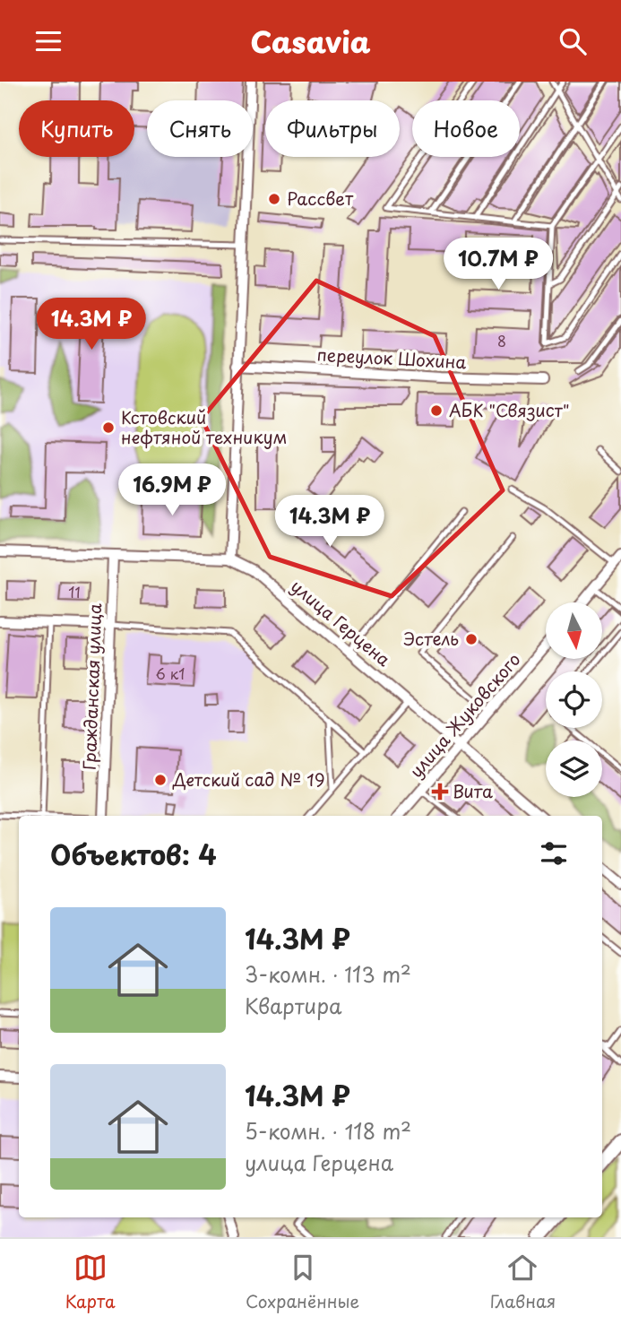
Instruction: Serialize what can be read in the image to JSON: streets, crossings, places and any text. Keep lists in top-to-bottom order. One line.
{"streets":{"street":["переулок Шохина","улица Герцена","Гражданская улица","улица Жуковского"]},"crossings":[["улица Герцена","Гражданская улица"],["улица Герцена","улица Жуковского"]],"places":{"other":["Рассвет","АБК \"Связист\"","Кстовский нефтяной техникум","Эстель","Детский сад № 19"],"health":["Вита"]},"house_numbers":["8","11","6 к1"],"north":"bottom","page":{"header":"Casavia","chip":["Купить","Снять","Фильтры","Новое"],"price":["10.7M ₽","14.3M ₽","16.9M ₽","14.3M ₽"],"heading":"Объектов: 4","list":[{"name":"14.3M ₽","note":"3-комн. · 113 m² · Квартира"},{"name":"14.3M ₽","note":"5-комн. · 118 m² · улица Герцена"}],"tabs":["Карта","Сохранённые","Главная"]}}
